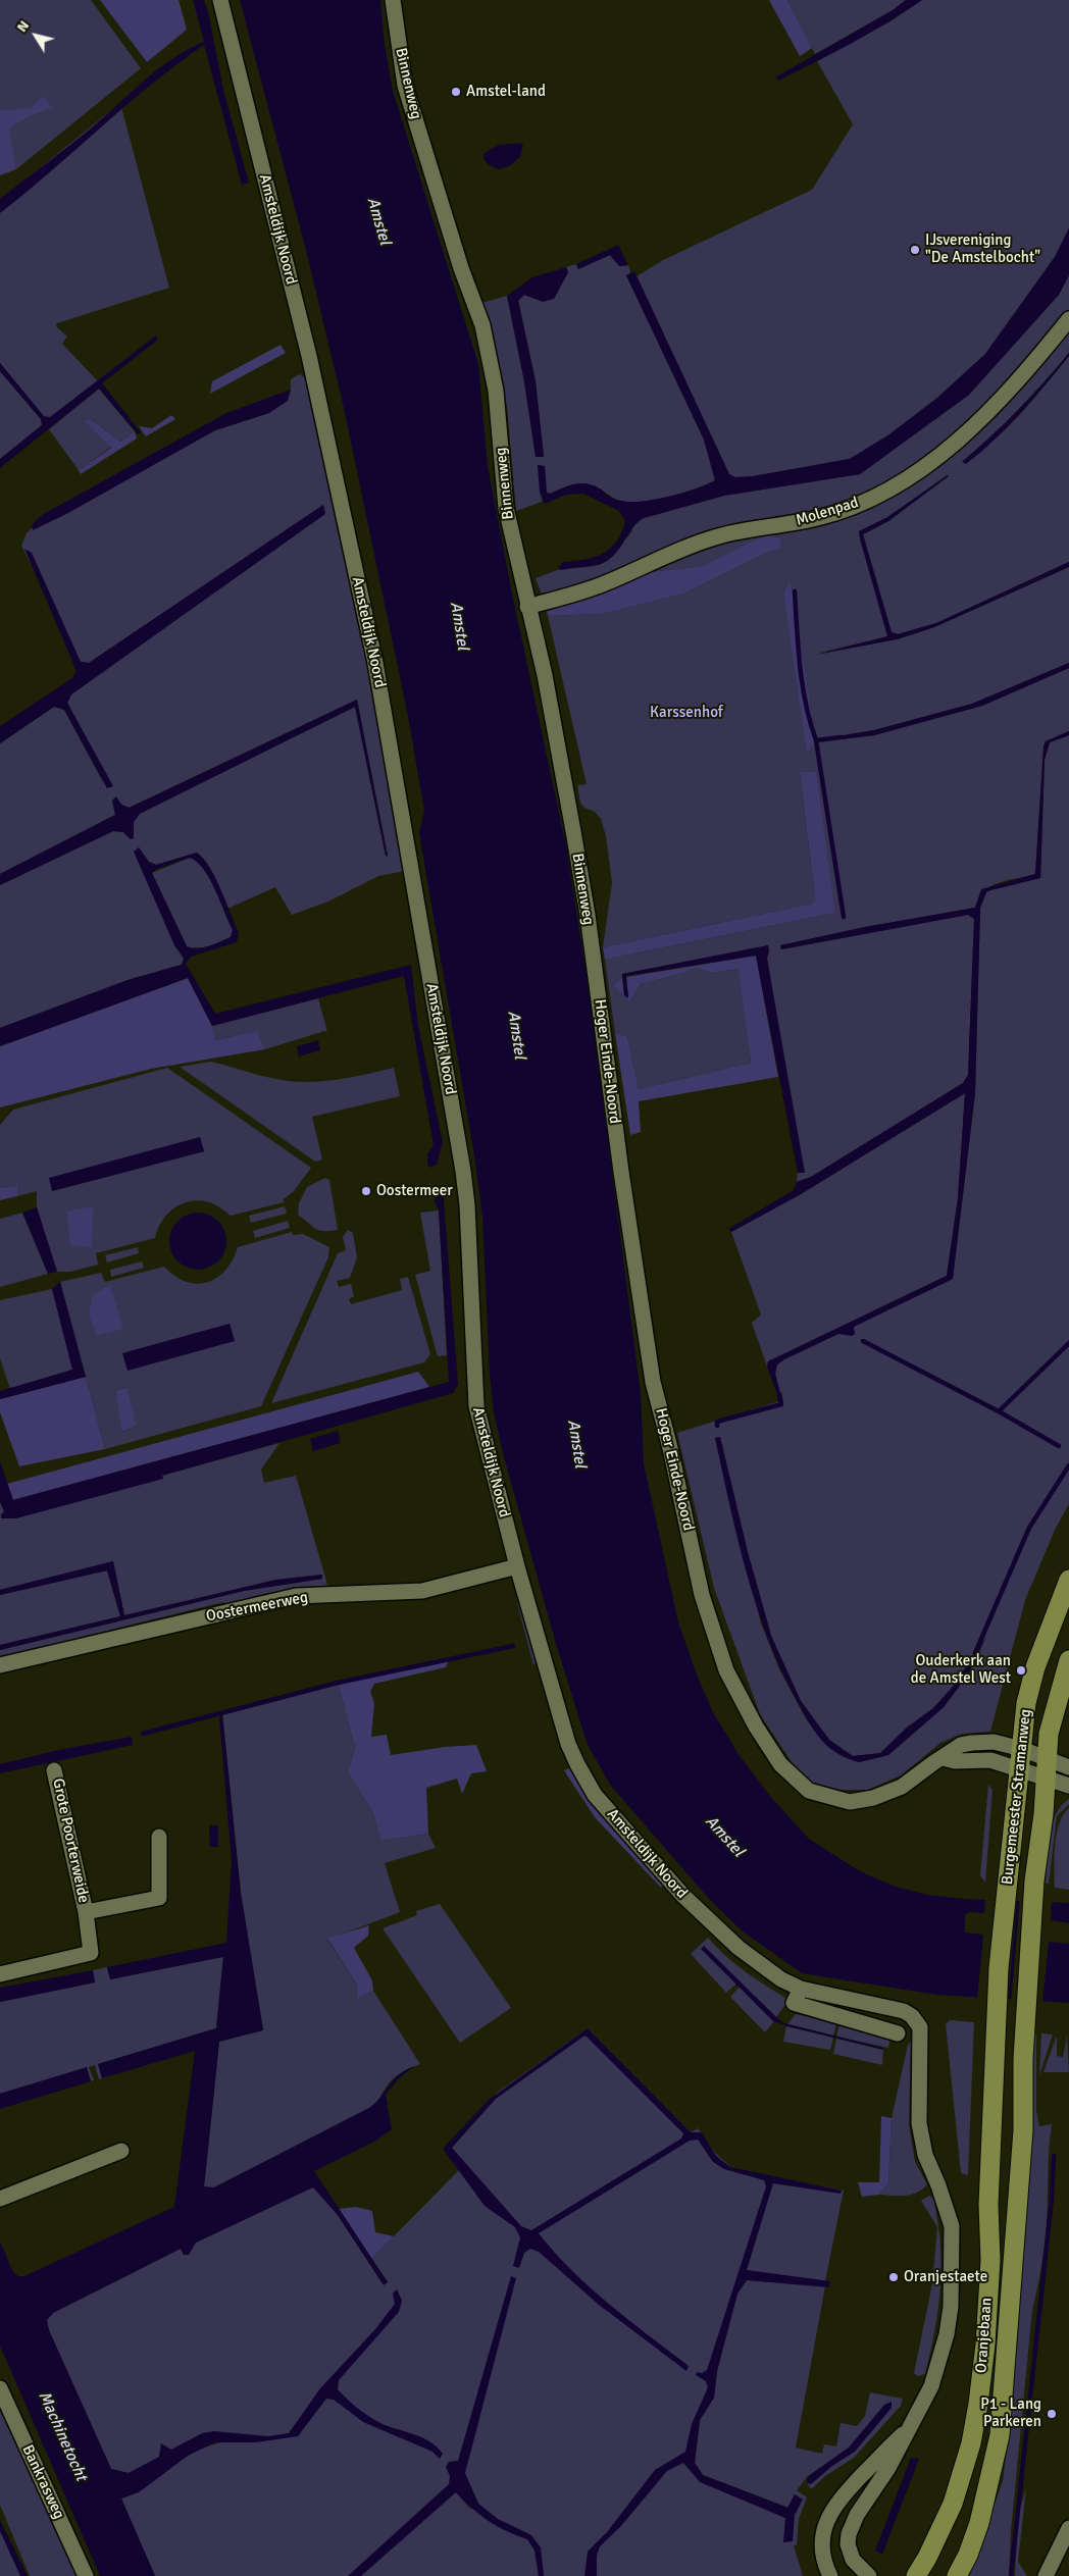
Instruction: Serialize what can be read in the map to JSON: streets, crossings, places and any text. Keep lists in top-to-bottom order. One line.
{"streets":{"main road":["Burgemeester Stramanweg","Oranjebaan"],"street":["Binnenweg","Amsteldijk Noord","Molenpad","Hoger Einde-Noord","Oostermeerweg","Grote Poorterweide","Bankrasweg"]},"crossings":[["Binnenweg","Molenpad"],["Binnenweg","Hoger Einde-Noord"],["Amsteldijk Noord","Oostermeerweg"],["Hoger Einde-Noord","Burgemeester Stramanweg"],["Burgemeester Stramanweg","Oranjebaan"]],"water":["Amstel","Machinetocht"],"parks":["Karssenhof"],"places":["Amstel-land","IJsvereniging \"De Amstelbocht\"","Oostermeer","Ouderkerk aan de Amstel West","Oranjestaete","P1 - Lang Parkeren"],"north":"top left"}
